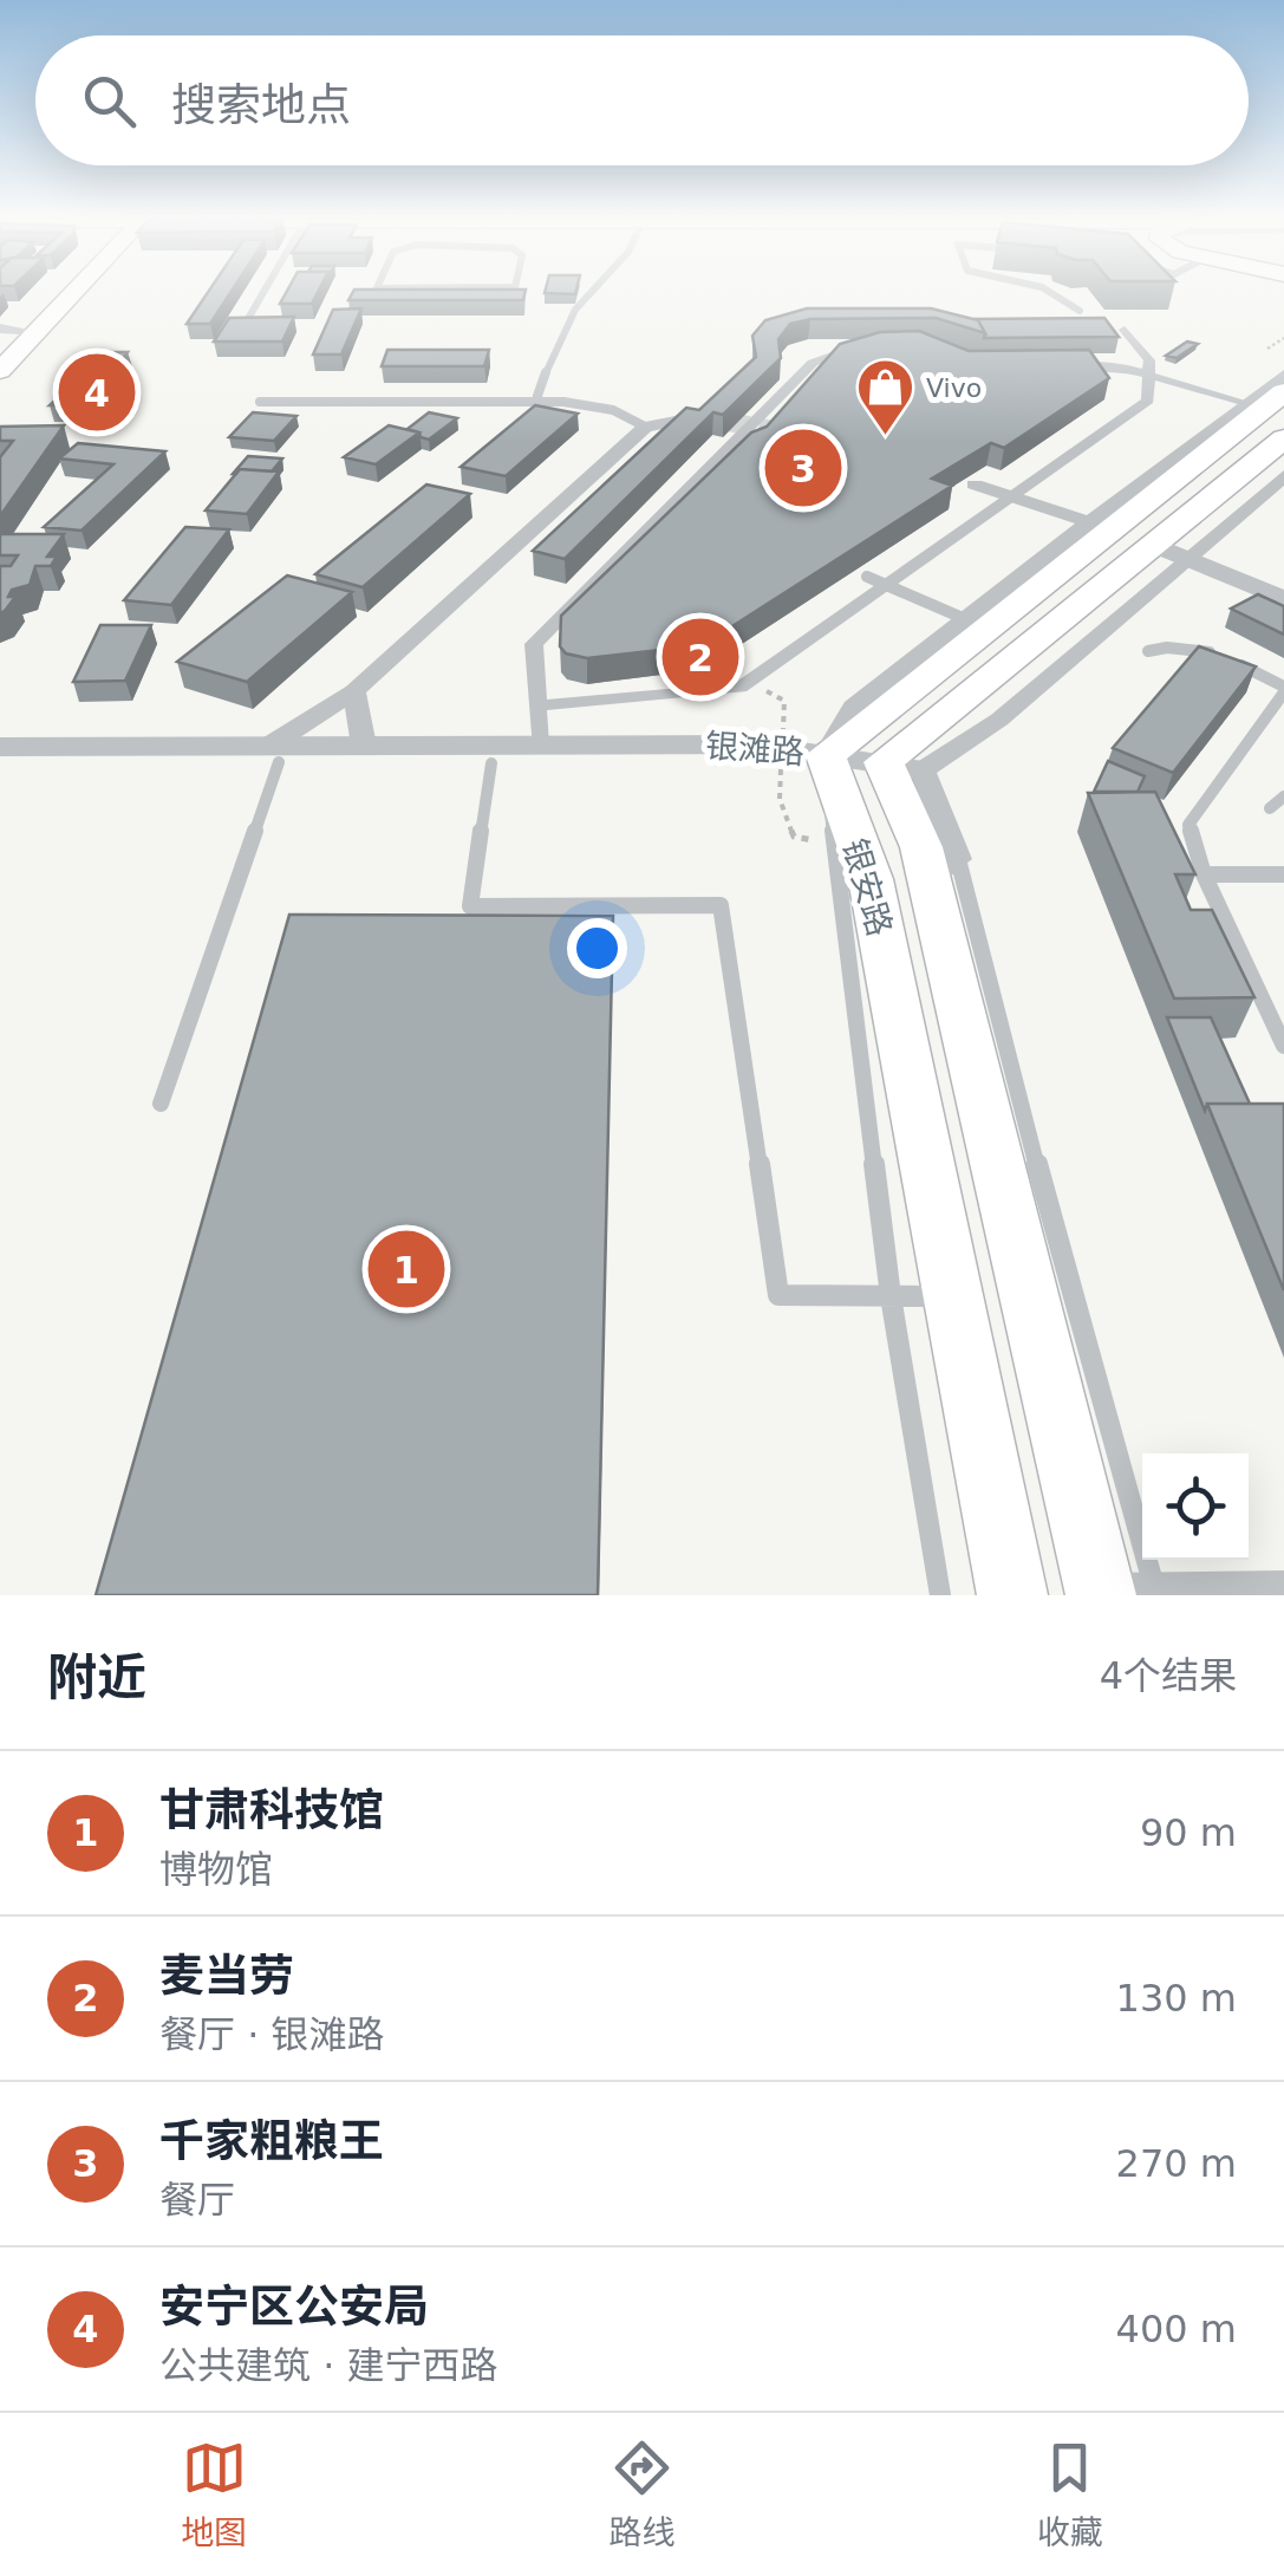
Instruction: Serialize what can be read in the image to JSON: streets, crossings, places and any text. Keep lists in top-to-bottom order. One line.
{"streets":{"main road":["银安路"],"street":["银滩路"]},"crossings":[["银滩路","银安路"]],"places":{"shop":["Vivo"]},"page":{"search":"搜索地点","pins":["4","3","2","1"],"heading":["附近","4个结果"],"list":[{"mark":"1","name":"甘肃科技馆","note":"博物馆","value":"90 m"},{"mark":"2","name":"麦当劳","note":"餐厅 · 银滩路","value":"130 m"},{"mark":"3","name":"千家粗粮王","note":"餐厅","value":"270 m"},{"mark":"4","name":"安宁区公安局","note":"公共建筑 · 建宁西路","value":"400 m"}],"nav":["地图","路线","收藏"]}}
